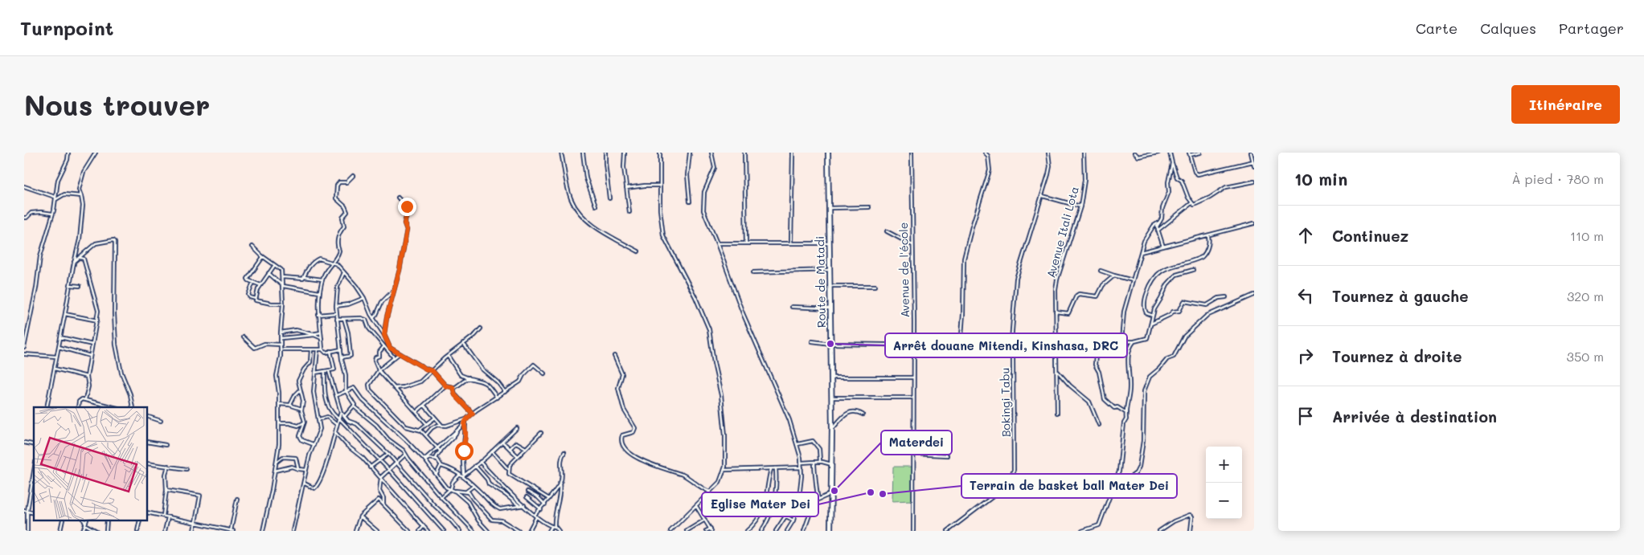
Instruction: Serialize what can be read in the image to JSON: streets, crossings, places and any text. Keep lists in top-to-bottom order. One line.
{"streets":{"highway":["Route de Matadi"],"street":["Avenue Itali Lota","Avenue de l'école","Bokingi Tabu"]},"places":["Arrêt douane Mitendi, Kinshasa, DRC","Materdei","Eglise Mater Dei","Terrain de basket ball Mater Dei"],"page":{"header":"Turnpoint","nav":["Carte","Calques","Partager"],"buttons":"Itinéraire","title":"Nous trouver","heading":["10 min","À pied · 780 m"],"list":[["Continuez","110 m"],["Tournez à gauche","320 m"],["Tournez à droite","350 m"],"Arrivée à destination"],"map_buttons":["+","−"]}}
